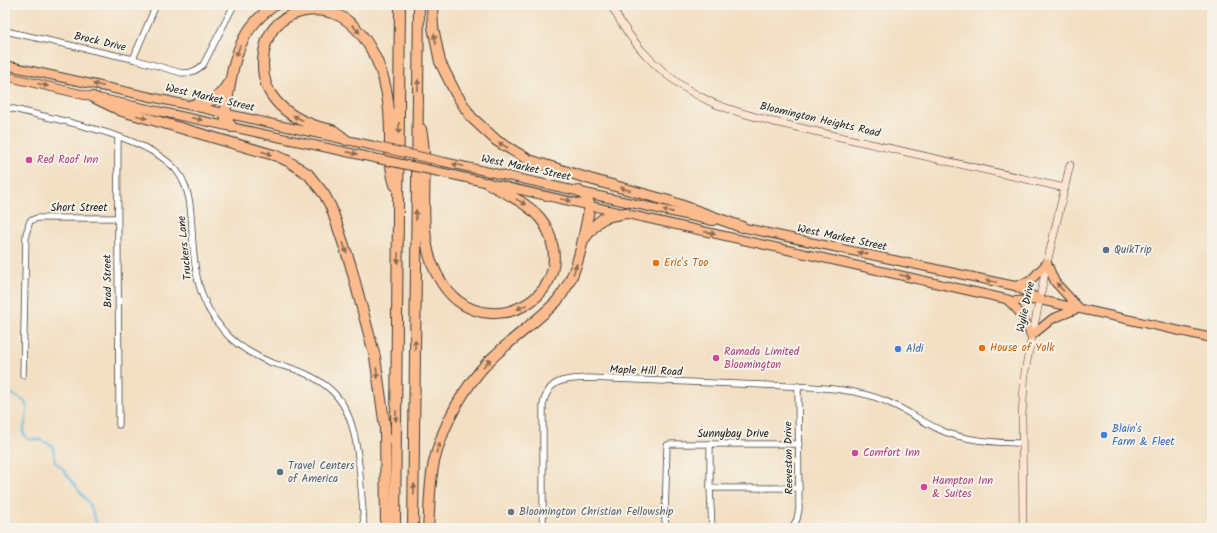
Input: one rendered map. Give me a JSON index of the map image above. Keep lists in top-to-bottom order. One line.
{"streets":{"main road":["West Market Street","Bloomington Heights Road","Wylie Drive"],"street":["Brock Drive","Short Street","Truckers Lane","Brad Street","Maple Hill Road","Sunnybay Drive","Reeveston Drive"]},"crossings":[["West Market Street","Wylie Drive"],["Bloomington Heights Road","Wylie Drive"],["Short Street","Brad Street"],["Truckers Lane","Brad Street"],["Wylie Drive","Maple Hill Road"],["Maple Hill Road","Reeveston Drive"],["Sunnybay Drive","Reeveston Drive"]],"places":["Red Roof Inn","QuikTrip","Eric's Too","House of Yolk","Aldi","Ramada Limited Bloomington","Blain's Farm & Fleet","Comfort Inn","Travel Centers of America","Hampton Inn & Suites","Bloomington Christian Fellowship"]}
